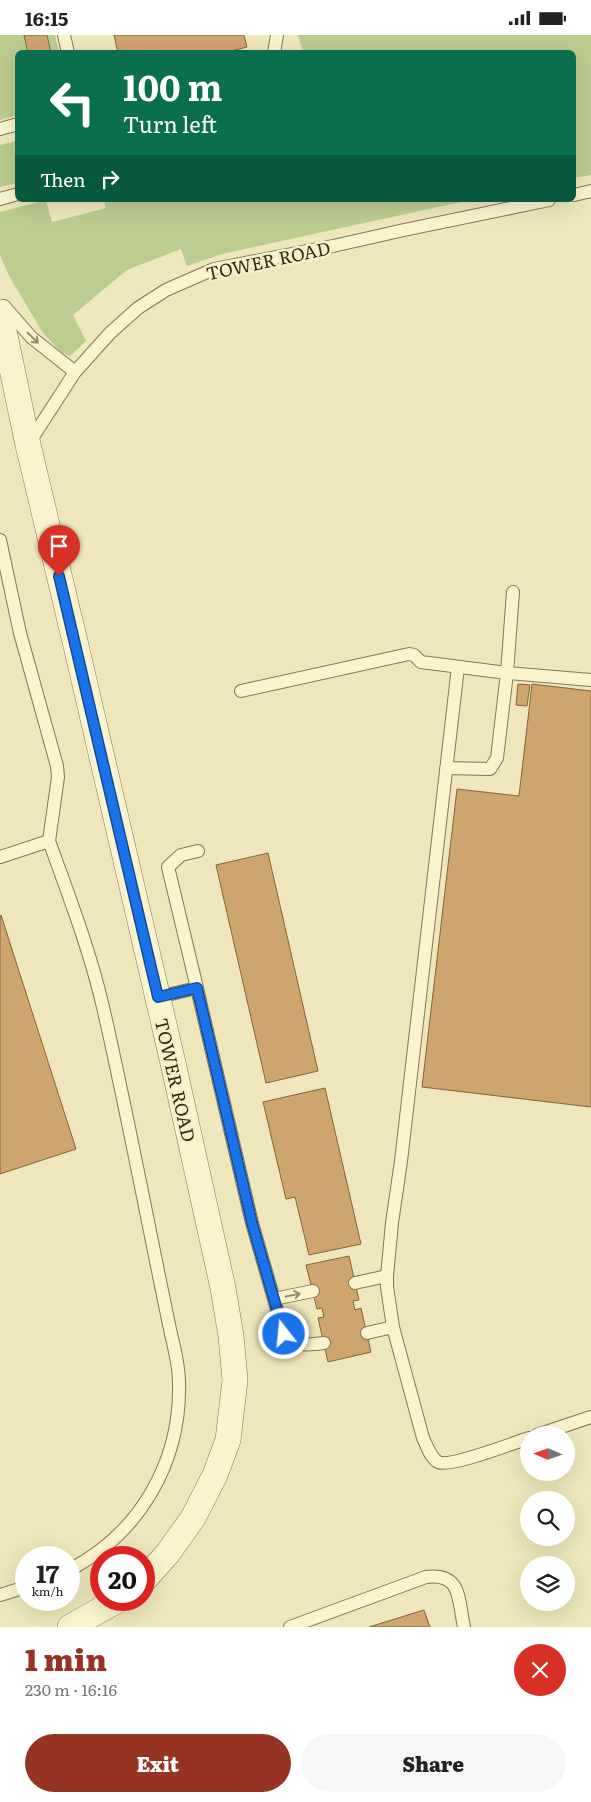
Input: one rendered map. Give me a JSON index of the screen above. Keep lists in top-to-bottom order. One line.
{"streets":{"street":["TOWER ROAD"]},"north":"left","page":{"status":"16:15","turn":["100 m","Turn left"],"then":"Then","speed":"17 km/h","limit":"20","heading":["1 min","230 m · 16:16"],"buttons":["Exit","Share"]}}
